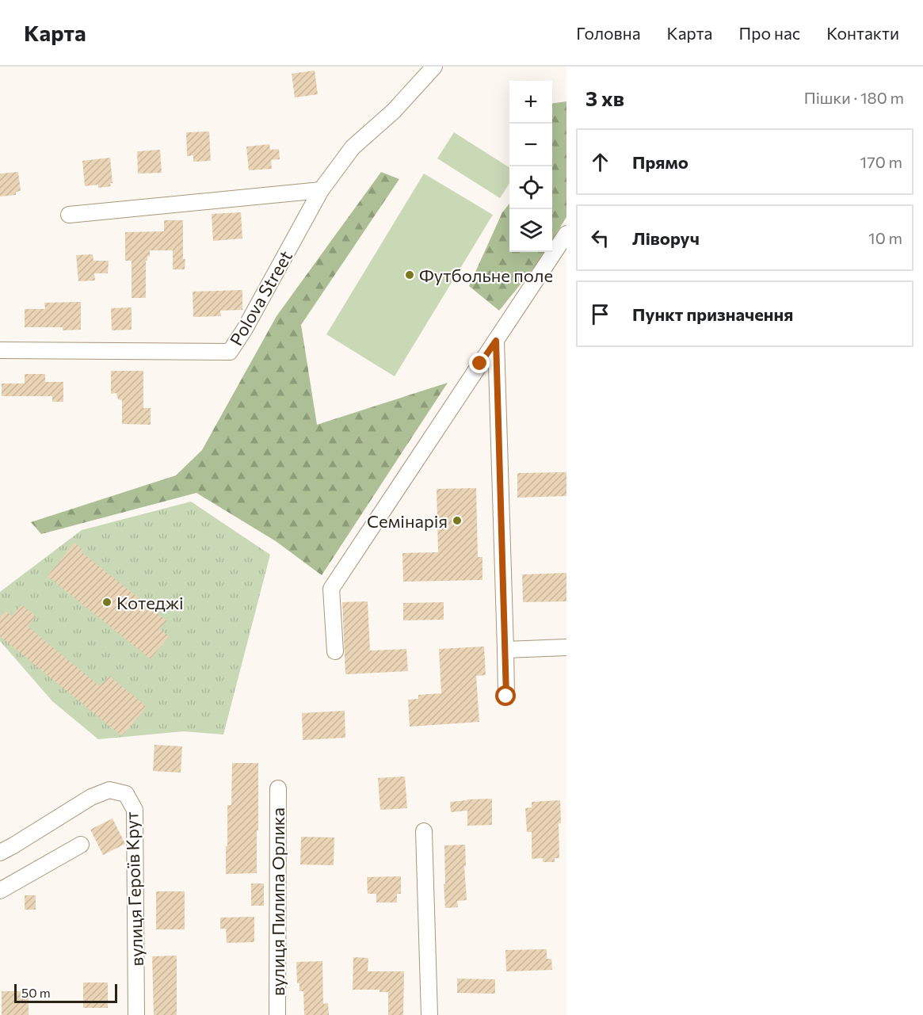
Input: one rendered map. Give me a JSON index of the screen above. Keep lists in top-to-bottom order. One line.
{"streets":{"street":["Polova Street","вулиця Героїв Крут","вулиця Пилипа Орлика"]},"places":["Футбольне поле","Семінарія","Котеджі"],"scale_bar":"50 m","page":{"header":"Карта","nav":["Головна","Карта","Про нас","Контакти"],"heading":["3 хв","Пішки · 180 m"],"map_buttons":["+","−"],"list":[["Прямо","170 m"],["Ліворуч","10 m"],"Пункт призначення"],"scale":"50 m"}}
